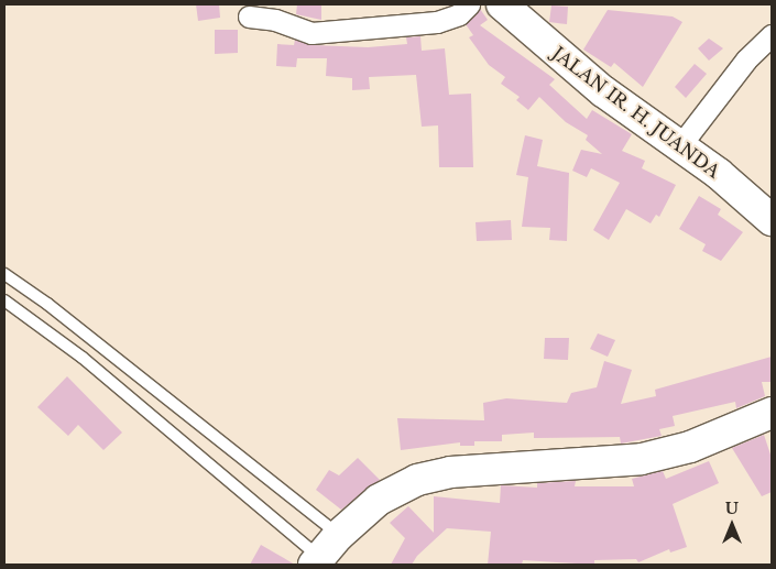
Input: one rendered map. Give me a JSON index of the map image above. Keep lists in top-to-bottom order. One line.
{"streets":{"street":["JALAN IR. H. JUANDA"]},"north":"top"}
